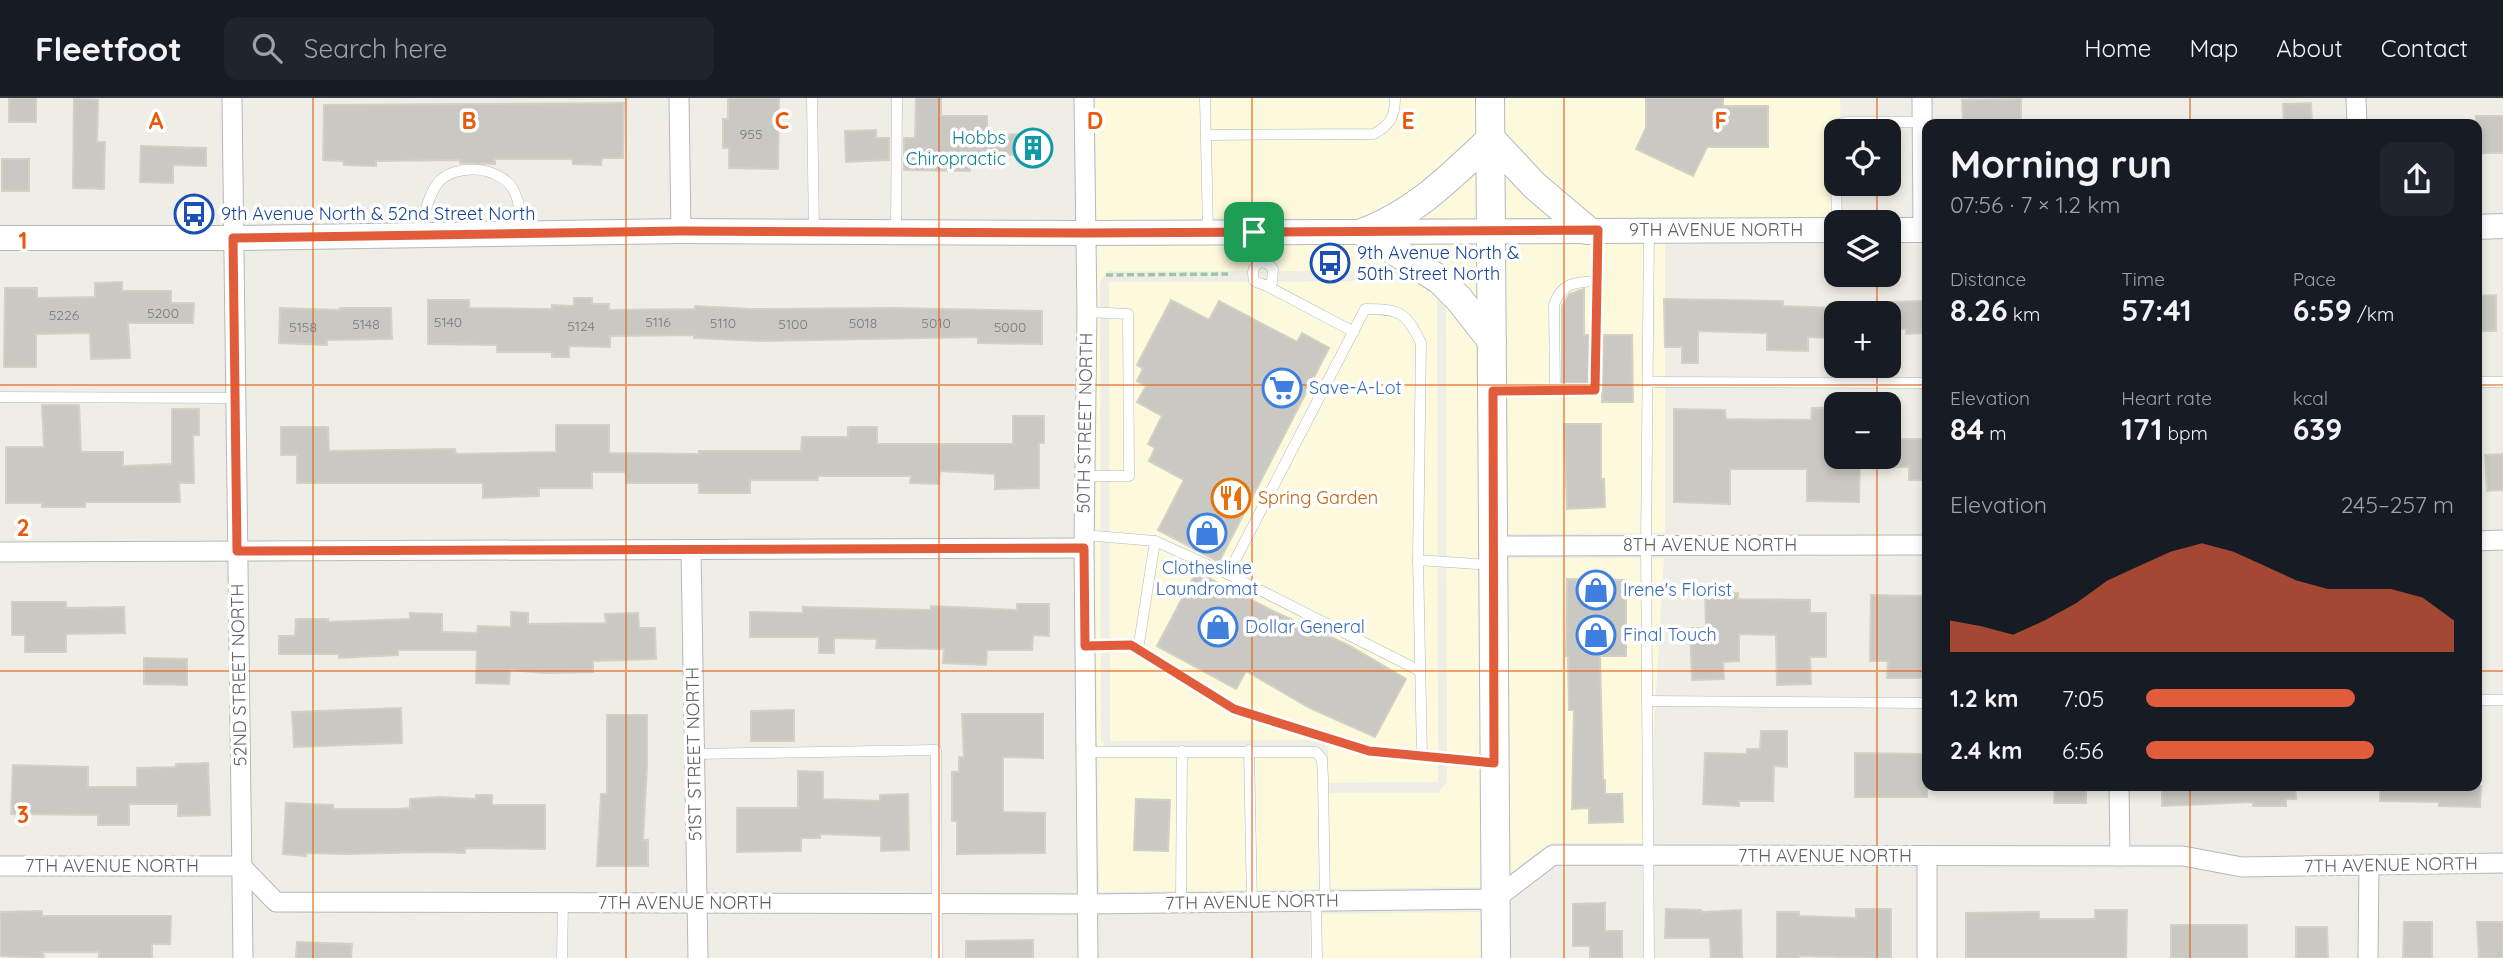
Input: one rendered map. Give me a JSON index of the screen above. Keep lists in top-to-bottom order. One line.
{"streets":{"street":["9TH AVENUE NORTH","50TH STREET NORTH","8TH AVENUE NORTH","52ND STREET NORTH","51ST STREET NORTH","7TH AVENUE NORTH"]},"crossings":[["9TH AVENUE NORTH","50TH STREET NORTH"],["9TH AVENUE NORTH","52ND STREET NORTH"],["50TH STREET NORTH","7TH AVENUE NORTH"],["52ND STREET NORTH","7TH AVENUE NORTH"],["51ST STREET NORTH","7TH AVENUE NORTH"]],"places":{"building":["Hobbs Chiropractic"],"bus stop":["9th Avenue North & 52nd Street North","9th Avenue North & 50th Street North"],"supermarket":["Save-A-Lot"],"restaurant":["Spring Garden"],"shop":["Clothesline Laundromat","Irene's Florist","Dollar General","Final Touch"]},"house_numbers":["955","5200","5226","5140","5116","5110","5018","5010","5148","5100","5124","5158","5000"],"page":{"header":"Fleetfoot","search":"Search here","nav":["Home","Map","About","Contact"],"map_buttons":["+","−"],"heading":["Morning run","07:56 · 7 × 1.2 km"],"stats":[["Distance","8.26 km"],["Time","57:41"],["Pace","6:59 /km"],["Elevation","84 m"],["Heart rate","171 bpm"],["kcal","639"]],"chart":["Elevation","245–257 m"],"list":[{"name":"1.2 km","note":"7:05"},{"name":"2.4 km","note":"6:56"}]},"grid":{"columns":["A","B","C","D","E","F"],"rows":["1","2","3"]}}
